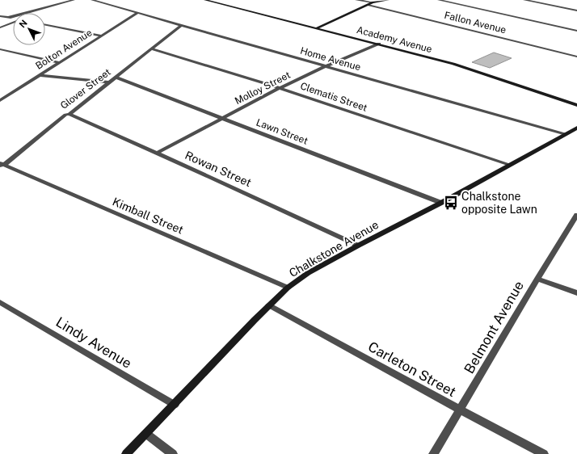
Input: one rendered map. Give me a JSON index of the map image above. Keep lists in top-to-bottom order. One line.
{"streets":{"street":["Fallon Avenue","Academy Avenue","Bolton Avenue","Home Avenue","Molloy Street","Glover Street","Clematis Street","Lawn Street","Rowan Street","Kimball Street","Chalkstone Avenue","Belmont Avenue","Lindy Avenue","Carleton Street"]},"crossings":[["Academy Avenue","Molloy Street"],["Bolton Avenue","Home Avenue"],["Home Avenue","Molloy Street"],["Home Avenue","Glover Street"],["Home Avenue","Chalkstone Avenue"],["Molloy Street","Clematis Street"],["Molloy Street","Lawn Street"],["Molloy Street","Rowan Street"],["Glover Street","Clematis Street"],["Glover Street","Lawn Street"],["Glover Street","Rowan Street"],["Glover Street","Kimball Street"],["Clematis Street","Chalkstone Avenue"],["Lawn Street","Chalkstone Avenue"],["Rowan Street","Chalkstone Avenue"],["Kimball Street","Chalkstone Avenue"],["Chalkstone Avenue","Lindy Avenue"],["Chalkstone Avenue","Carleton Street"],["Belmont Avenue","Carleton Street"]],"places":{"bus stop":["Chalkstone opposite Lawn"]},"north":"top left"}
